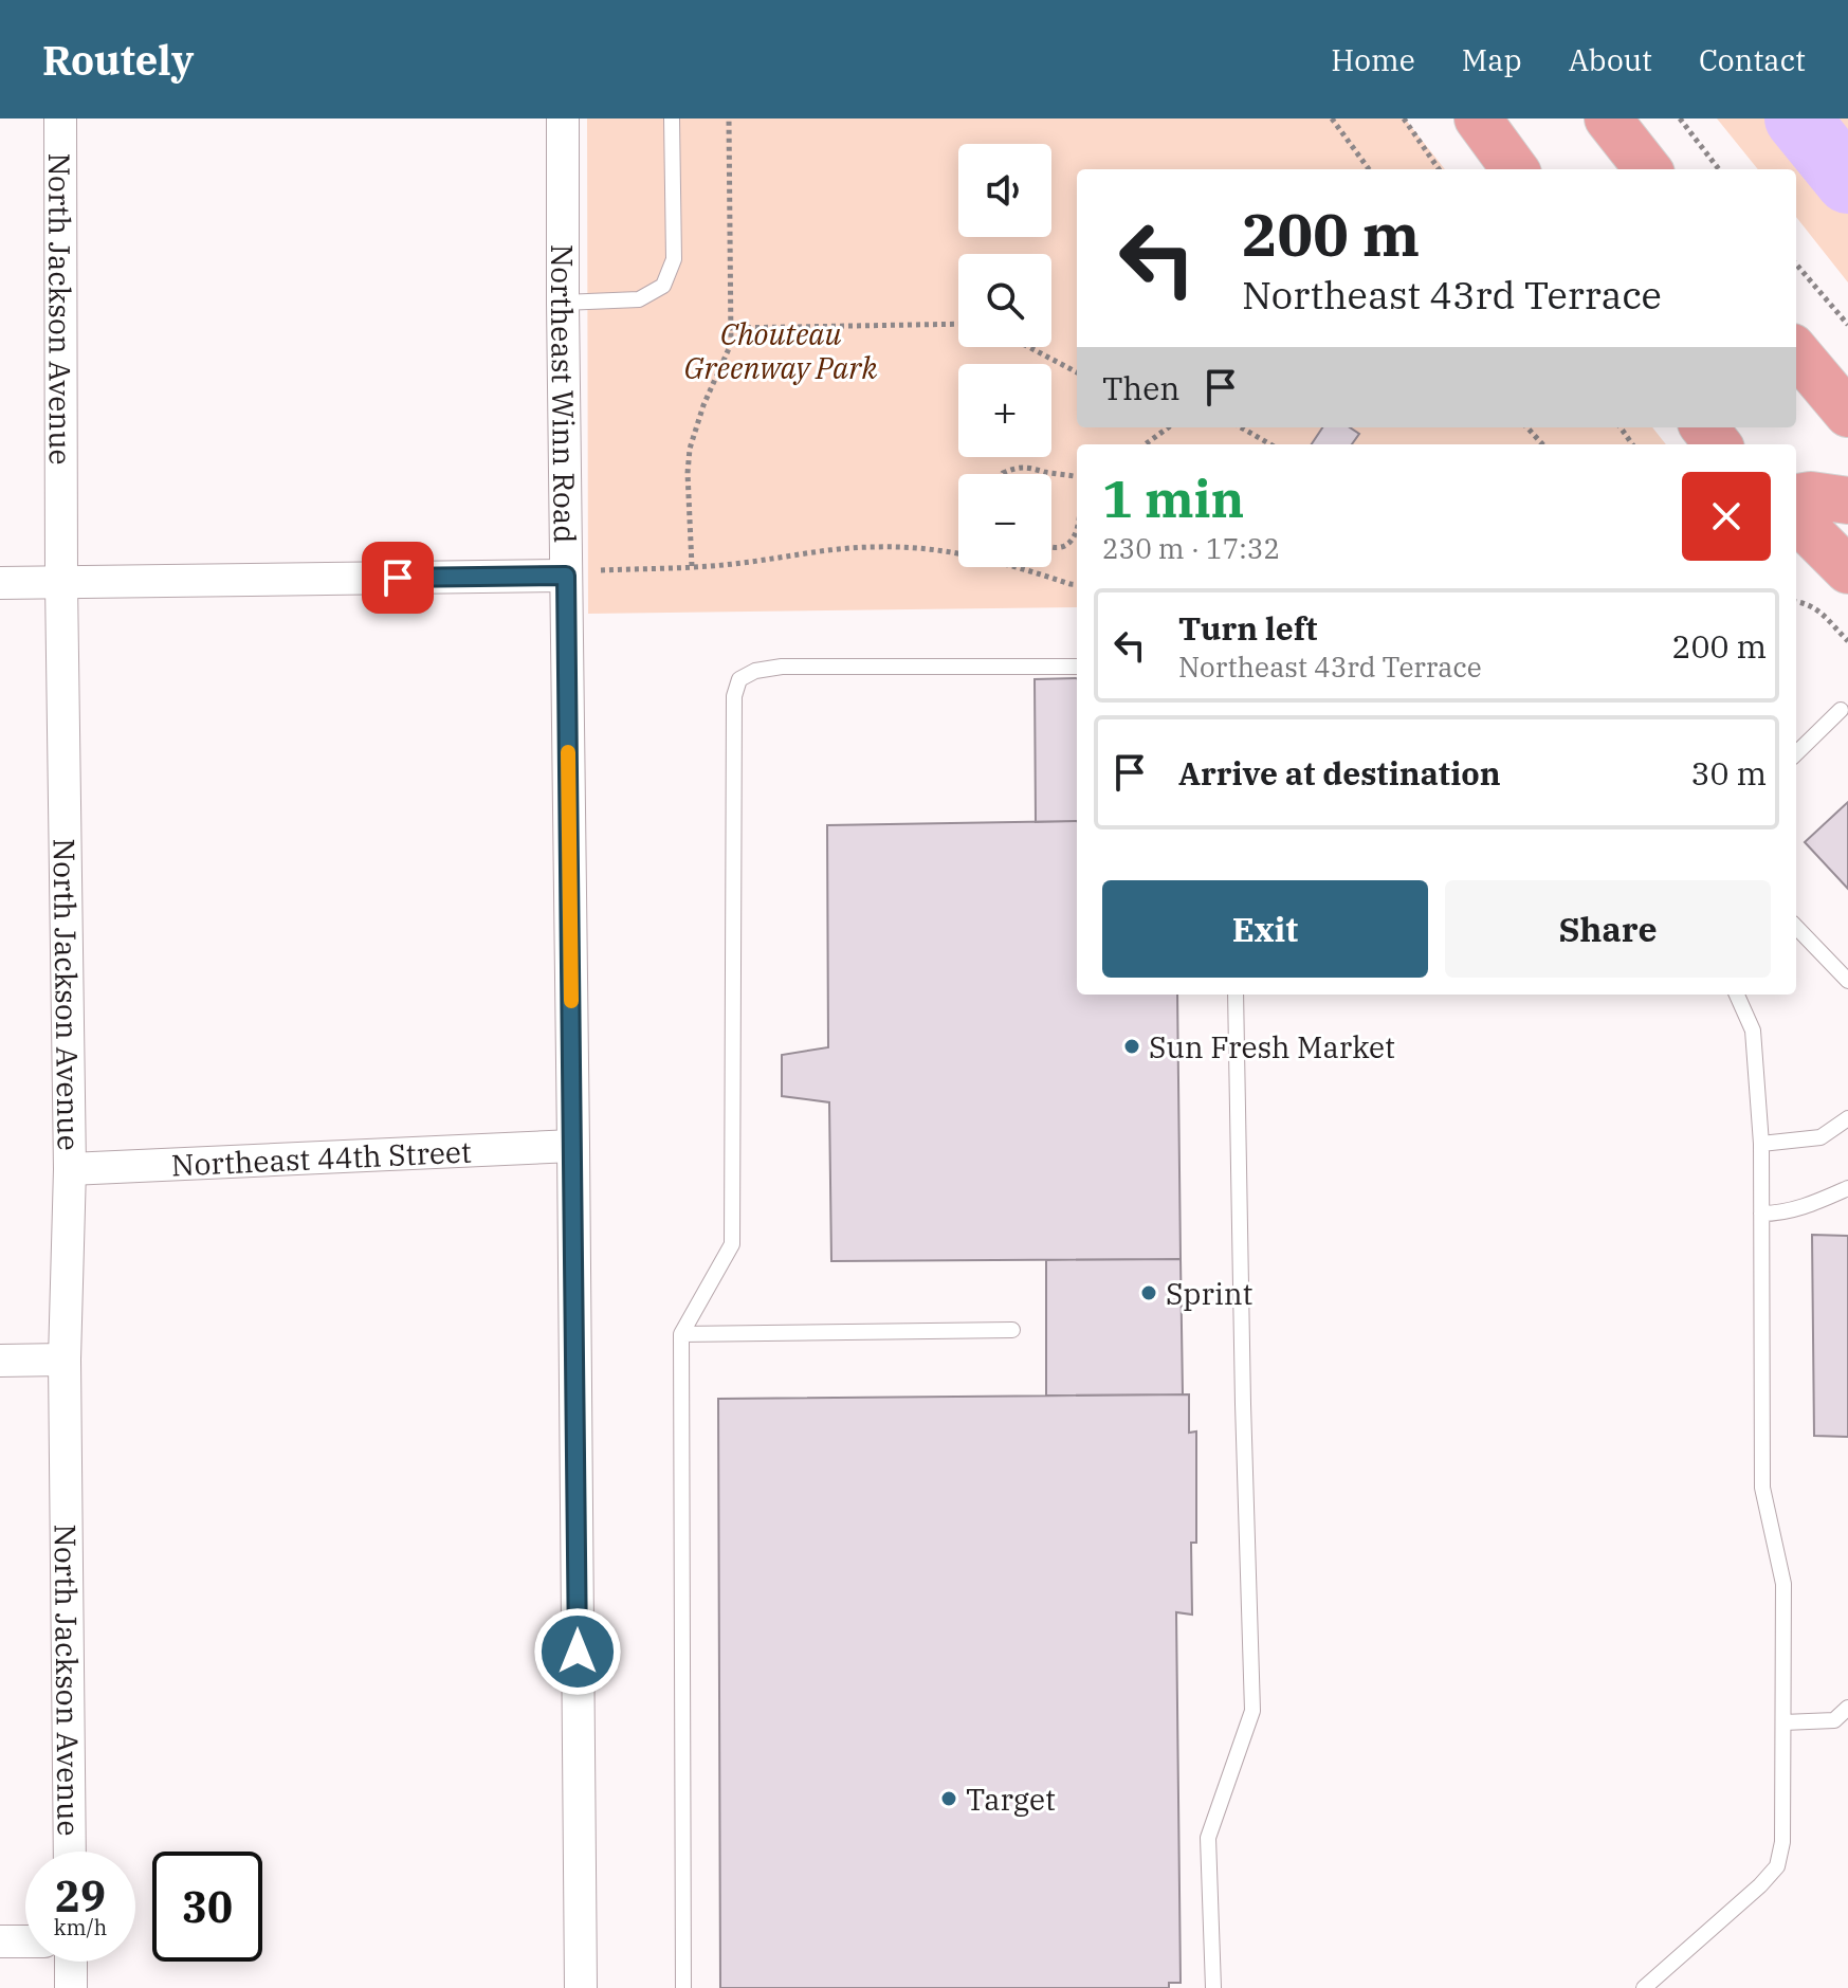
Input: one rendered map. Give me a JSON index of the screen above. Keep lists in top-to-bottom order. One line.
{"streets":{"street":["North Jackson Avenue","Northeast Winn Road","Northeast 44th Street"]},"crossings":[["North Jackson Avenue","Northeast 44th Street"],["Northeast Winn Road","Northeast 44th Street"]],"parks":["Chouteau Greenway Park"],"places":["Sun Fresh Market","Sprint","Target"],"page":{"header":"Routely","nav":["Home","Map","About","Contact"],"map_buttons":["+","−"],"turn":["200 m","Northeast 43rd Terrace"],"then":"Then","heading":["1 min","230 m · 17:32"],"list":[{"name":"Turn left","note":"Northeast 43rd Terrace","value":"200 m"},{"name":"Arrive at destination","value":"30 m"}],"buttons":["Exit","Share"],"speed":"29 km/h","limit":"30"}}
